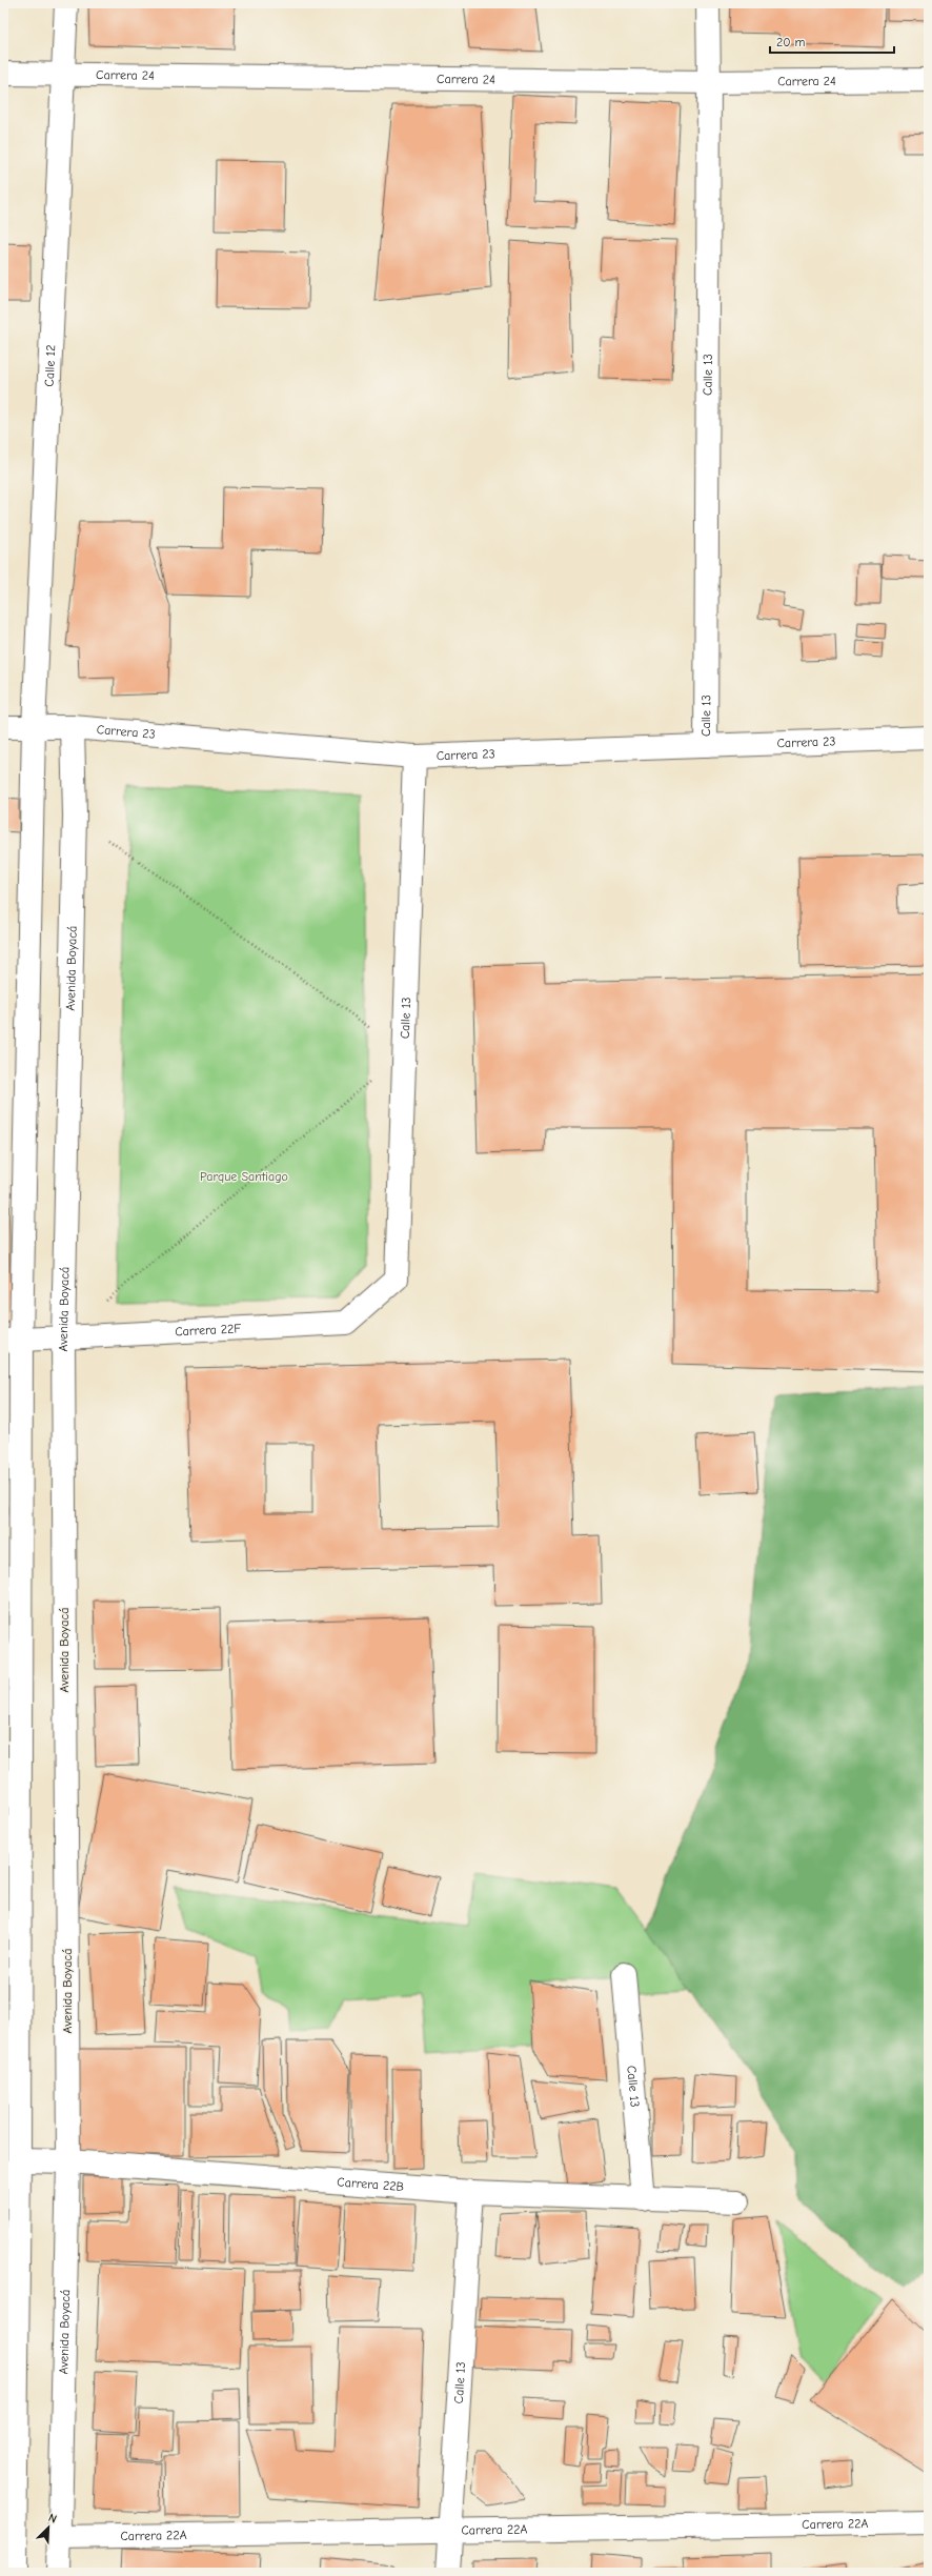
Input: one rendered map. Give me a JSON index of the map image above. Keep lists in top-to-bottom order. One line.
{"streets":{"street":["Carrera 24","Calle 12","Calle 13","Carrera 23","Avenida Boyacá","Carrera 22F","Carrera 22B","Carrera 22A"]},"crossings":[["Carrera 24","Calle 12"],["Carrera 24","Calle 13"],["Calle 12","Carrera 23"],["Calle 13","Carrera 23"],["Calle 13","Carrera 22F"],["Calle 13","Carrera 22B"],["Calle 13","Carrera 22A"],["Carrera 23","Avenida Boyacá"],["Avenida Boyacá","Carrera 22F"],["Avenida Boyacá","Carrera 22B"],["Avenida Boyacá","Carrera 22A"]],"parks":["Parque Santiago"],"scale_bar":"20 m","north":"top right"}
